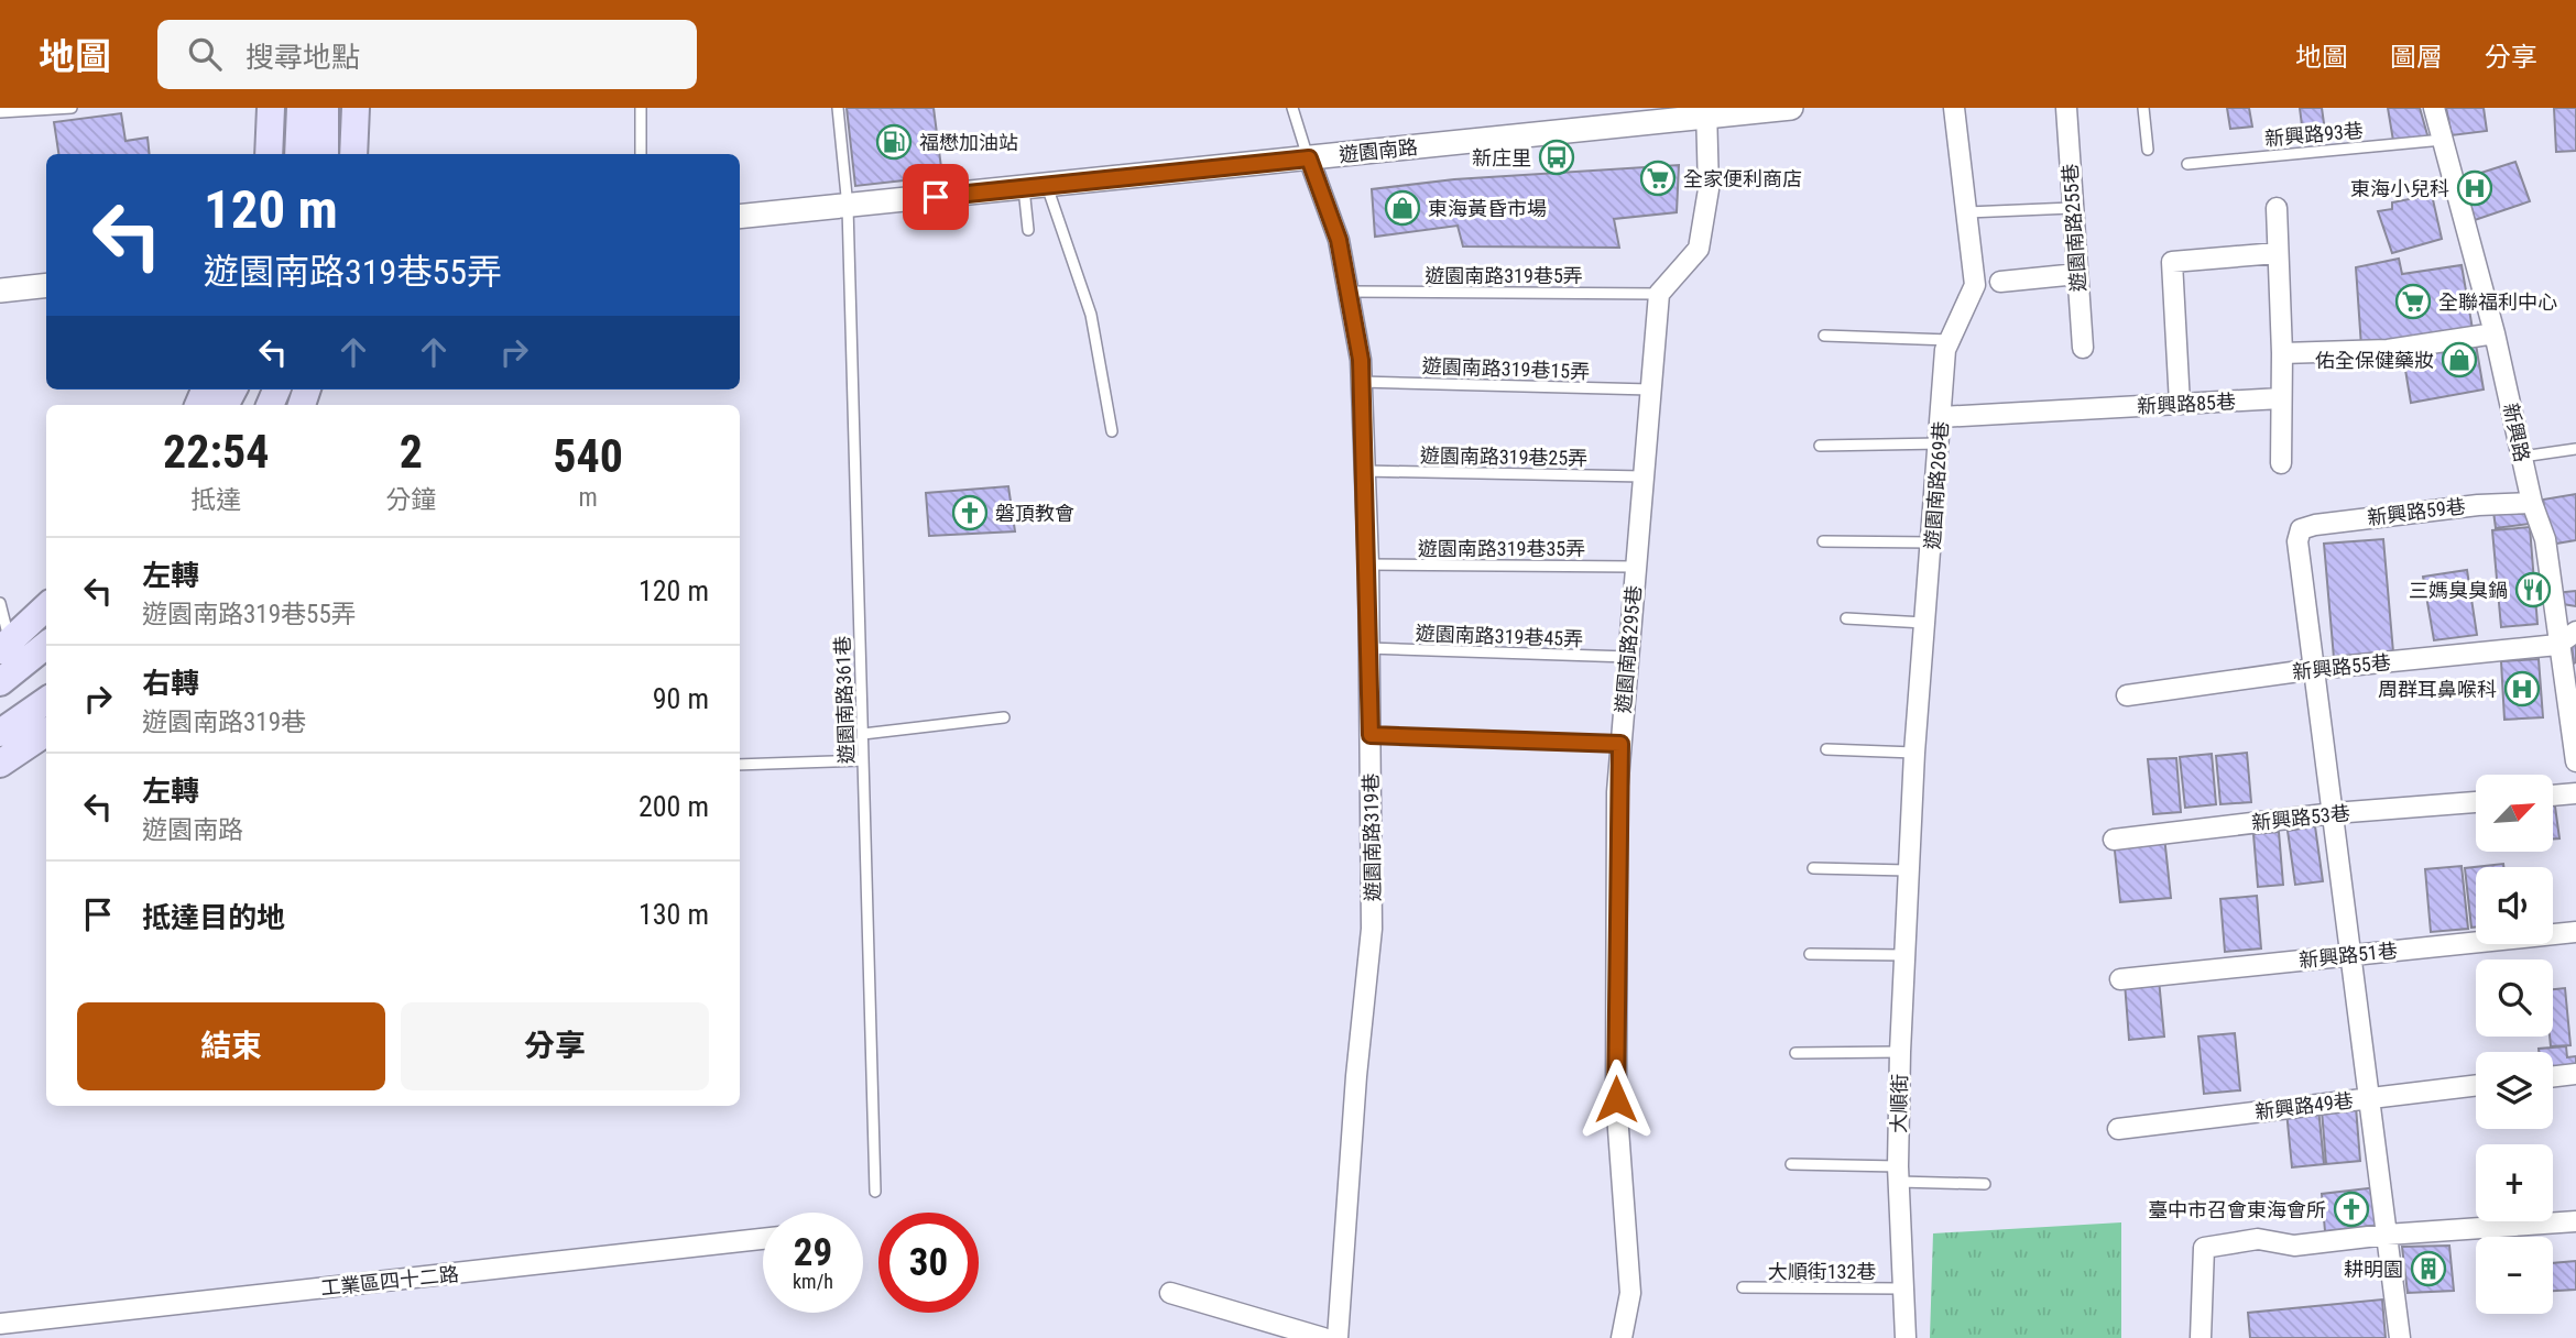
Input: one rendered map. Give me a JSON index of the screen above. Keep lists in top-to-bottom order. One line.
{"streets":{"street":["遊園南路","遊園南路255巷","新興路85巷","新興路","遊園南路269巷","新興路59巷","遊園南路295巷","新興路55巷","新興路53巷","遊園南路319巷","新興路51巷","大順街","新興路49巷","工業區四十二路"],"lane":["新興路93巷","遊園南路319巷5弄","遊園南路319巷15弄","遊園南路319巷25弄","遊園南路319巷35弄","遊園南路319巷45弄","遊園南路361巷","大順街132巷"]},"crossings":[["新興路93巷","新興路"],["遊園南路","遊園南路361巷"],["遊園南路","遊園南路319巷"],["遊園南路319巷5弄","遊園南路295巷"],["遊園南路319巷5弄","遊園南路319巷"],["遊園南路319巷15弄","遊園南路295巷"],["遊園南路319巷15弄","遊園南路319巷"],["新興路85巷","遊園南路269巷"],["新興路","新興路59巷"],["新興路","新興路55巷"],["遊園南路319巷25弄","遊園南路295巷"],["遊園南路319巷25弄","遊園南路319巷"],["遊園南路269巷","大順街"],["新興路59巷","新興路55巷"],["遊園南路319巷35弄","遊園南路295巷"],["遊園南路319巷35弄","遊園南路319巷"],["遊園南路319巷45弄","遊園南路295巷"],["遊園南路319巷45弄","遊園南路319巷"],["大順街","大順街132巷"]],"places":{"fuel station":["福懋加油站"],"bus stop":["新庄里"],"supermarket":["全家便利商店","全聯福利中心"],"hospital":["東海小兒科","周群耳鼻喉科"],"shop":["東海黃昏市場","佑全保健藥妝"],"church":["磐頂教會","臺中市召會東海會所"],"restaurant":["三媽臭臭鍋"],"building":["耕明園"]},"north":"top right","page":{"header":"地圖","search":"搜尋地點","nav":["地圖","圖層","分享"],"turn":["120 m","遊園南路319巷55弄"],"eta":["22:54","抵達","2","分鐘","540","m"],"list":[{"name":"左轉","note":"遊園南路319巷55弄","value":"120 m"},{"name":"右轉","note":"遊園南路319巷","value":"90 m"},{"name":"左轉","note":"遊園南路","value":"200 m"},{"name":"抵達目的地","value":"130 m"}],"map_buttons":["+","−"],"buttons":["結束","分享"],"speed":"29 km/h","limit":"30"}}
